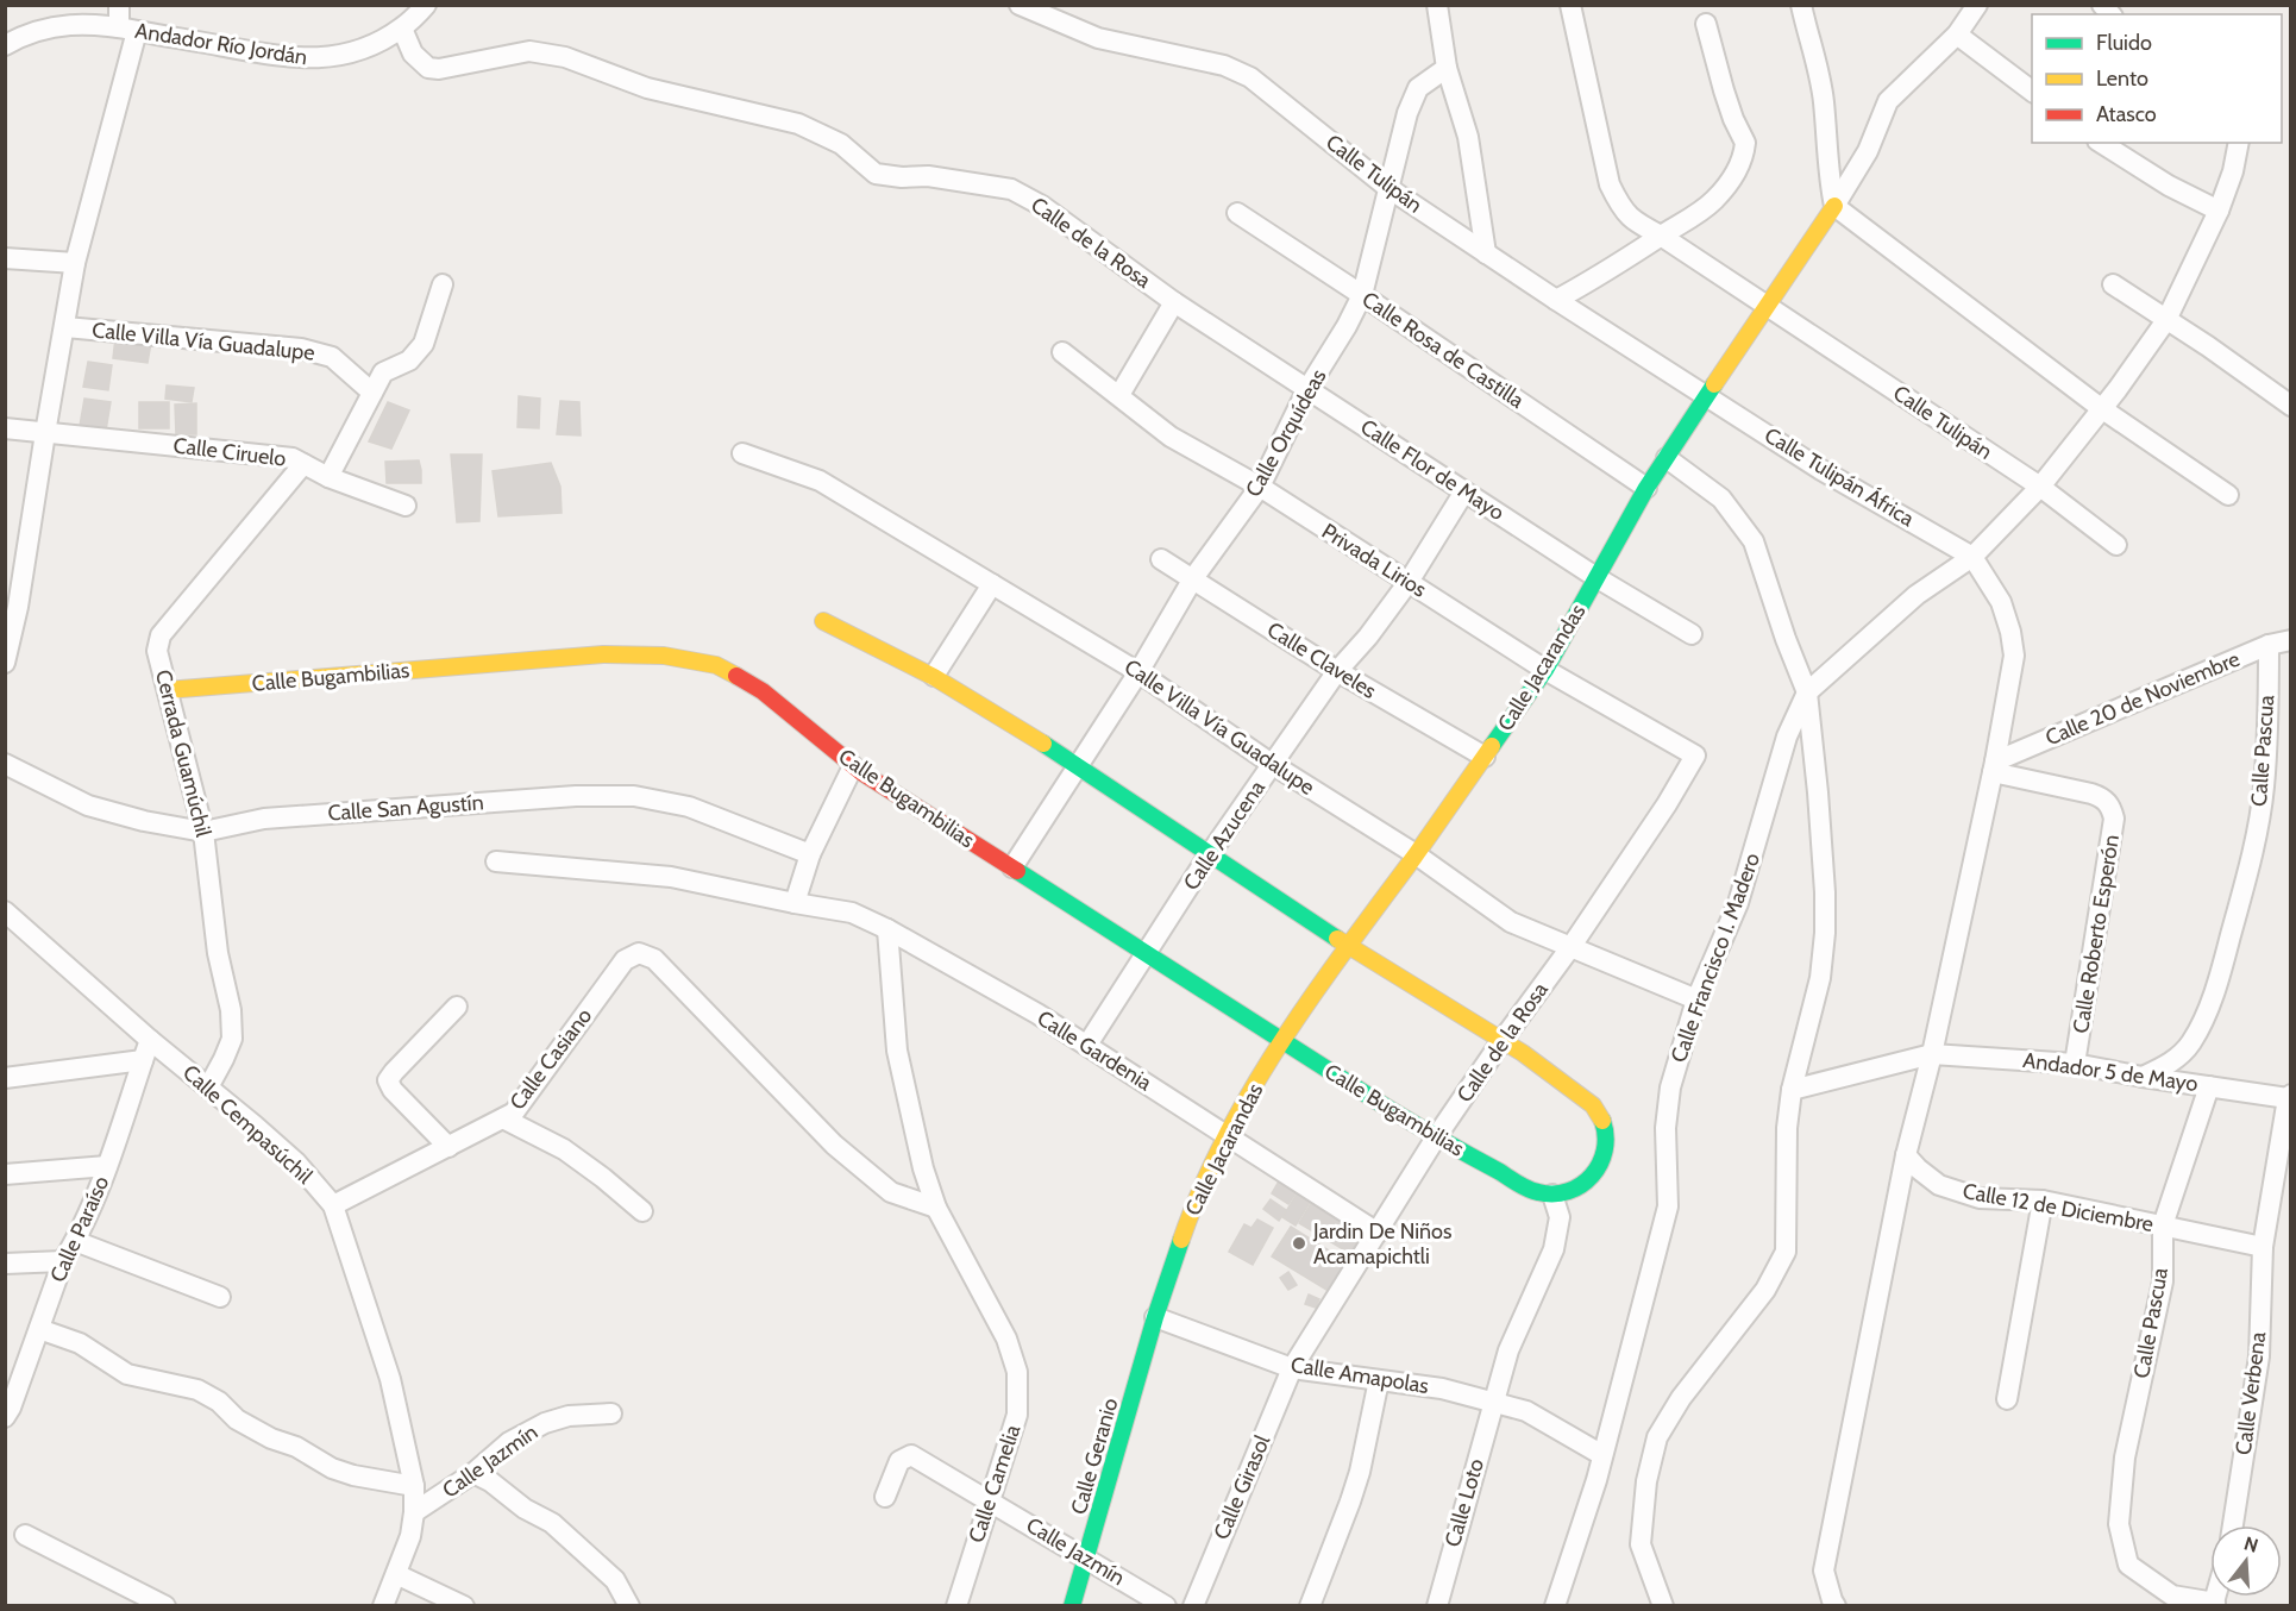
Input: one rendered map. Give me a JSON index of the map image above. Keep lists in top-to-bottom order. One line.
{"streets":{"street":["Andador Río Jordán","Calle Tulipán","Calle de la Rosa","Calle Villa Vía Guadalupe","Calle Rosa de Castilla","Calle Orquídeas","Calle Ciruelo","Calle Flor de Mayo","Calle Tulipán África","Privada Lirios","Calle Claveles","Calle Jacarandas","Calle Bugambilias","Calle 20 de Noviembre","Calle Pascua","Cerrada Guamúchil","Calle San Agustín","Calle Azucena","Calle Roberto Esperón","Calle Francisco I. Madero","Calle Gardenia","Calle Casiano","Andador 5 de Mayo","Calle Cempasúchil","Calle 12 de Diciembre","Calle Paraíso","Calle Amapolas","Calle Verbena","Calle Geranio","Calle Jazmín","Calle Camelia","Calle Girasol","Calle Loto"]},"crossings":[["Andador Río Jordán","Calle de la Rosa"],["Andador Río Jordán","Calle Villa Vía Guadalupe"],["Calle Tulipán","Calle Orquídeas"],["Calle Tulipán","Calle Tulipán África"],["Calle Tulipán","Calle Jacarandas"],["Calle Tulipán","Calle Francisco I. Madero"],["Calle de la Rosa","Calle Villa Vía Guadalupe"],["Calle de la Rosa","Calle Flor de Mayo"],["Calle de la Rosa","Privada Lirios"],["Calle de la Rosa","Calle Bugambilias"],["Calle de la Rosa","Calle Gardenia"],["Calle de la Rosa","Calle Amapolas"],["Calle de la Rosa","Calle Girasol"],["Calle Villa Vía Guadalupe","Calle Orquídeas"],["Calle Villa Vía Guadalupe","Calle Ciruelo"],["Calle Villa Vía Guadalupe","Calle Jacarandas"],["Calle Villa Vía Guadalupe","Calle Azucena"],["Calle Villa Vía Guadalupe","Calle Francisco I. Madero"],["Calle Rosa de Castilla","Calle Orquídeas"],["Calle Rosa de Castilla","Calle Jacarandas"],["Calle Orquídeas","Calle Flor de Mayo"],["Calle Orquídeas","Privada Lirios"],["Calle Orquídeas","Calle Claveles"],["Calle Orquídeas","Calle Bugambilias"],["Calle Ciruelo","Cerrada Guamúchil"],["Calle Flor de Mayo","Calle Jacarandas"],["Calle Flor de Mayo","Calle Azucena"],["Calle Tulipán África","Calle Jacarandas"],["Calle Tulipán África","Calle Francisco I. Madero"],["Privada Lirios","Calle Jacarandas"],["Privada Lirios","Calle Azucena"],["Calle Claveles","Calle Jacarandas"],["Calle Claveles","Calle Azucena"],["Calle Jacarandas","Calle Bugambilias"],["Calle Jacarandas","Calle Gardenia"],["Calle Jacarandas","Calle Amapolas"],["Calle Jacarandas","Calle Geranio"],["Calle Bugambilias","Cerrada Guamúchil"],["Calle Bugambilias","Calle Azucena"],["Calle 20 de Noviembre","Calle Pascua"],["Calle 20 de Noviembre","Calle Roberto Esperón"],["Calle Pascua","Andador 5 de Mayo"],["Calle Pascua","Calle 12 de Diciembre"],["Cerrada Guamúchil","Calle San Agustín"],["Cerrada Guamúchil","Calle Cempasúchil"],["Calle Azucena","Calle Gardenia"],["Calle Roberto Esperón","Andador 5 de Mayo"],["Calle Francisco I. Madero","Calle Amapolas"],["Calle Gardenia","Calle Camelia"],["Calle Casiano","Calle Cempasúchil"],["Calle Casiano","Calle Camelia"],["Calle Cempasúchil","Calle Paraíso"],["Calle Cempasúchil","Calle Jazmín"],["Calle 12 de Diciembre","Calle Verbena"],["Calle Amapolas","Calle Geranio"],["Calle Amapolas","Calle Girasol"],["Calle Amapolas","Calle Loto"],["Calle Geranio","Calle Jazmín"],["Calle Jazmín","Calle Camelia"]],"places":["Jardin De Niños Acamapichtli"],"legend":["Fluido","Lento","Atasco"],"north":"top"}
